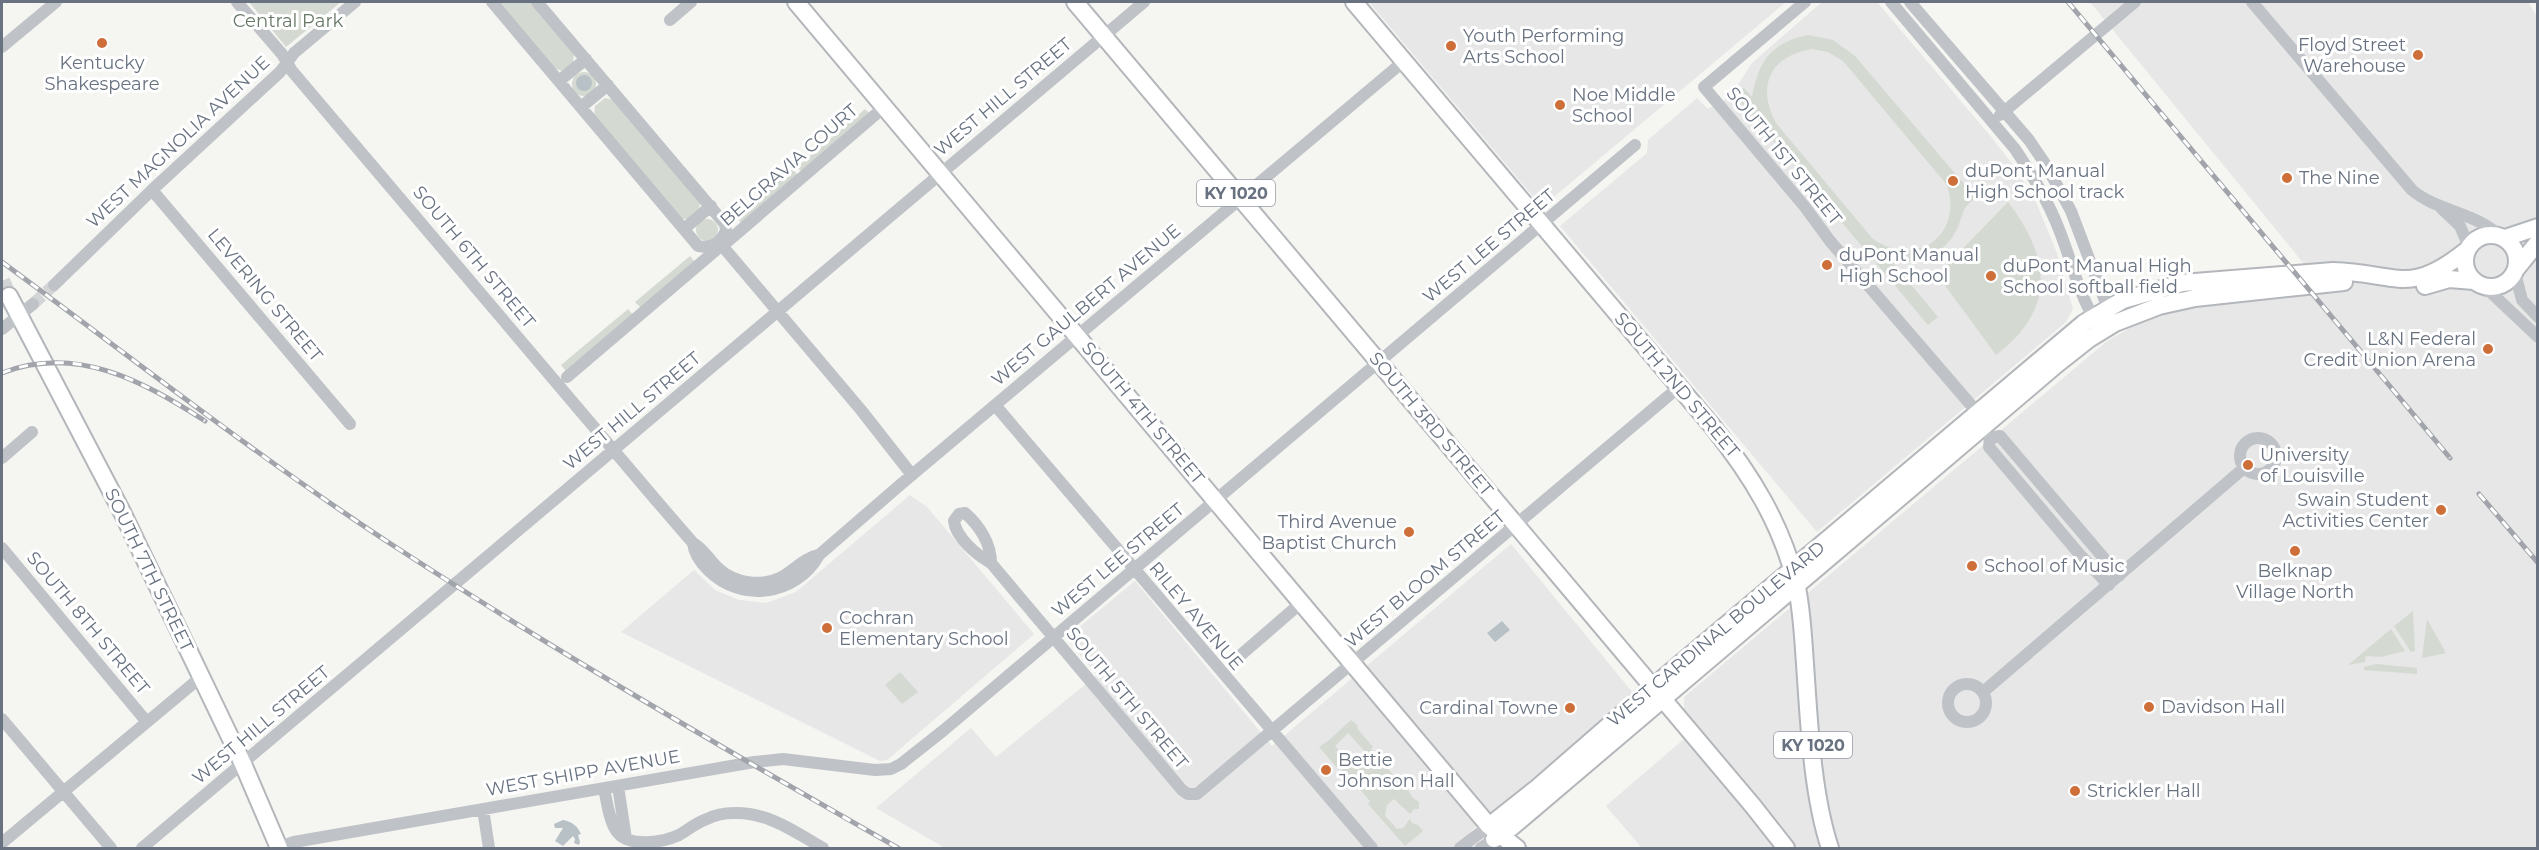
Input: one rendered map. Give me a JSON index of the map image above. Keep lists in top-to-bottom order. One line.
{"streets":{"main road":["KY 1020","SOUTH 2ND STREET","SOUTH 4TH STREET","SOUTH 3RD STREET","SOUTH 7TH STREET","WEST CARDINAL BOULEVARD"],"street":["WEST HILL STREET","WEST MAGNOLIA AVENUE","SOUTH 1ST STREET","BELGRAVIA COURT","WEST LEE STREET","SOUTH 6TH STREET","LEVERING STREET","WEST GAULBERT AVENUE","WEST BLOOM STREET","RILEY AVENUE","SOUTH 8TH STREET","SOUTH 5TH STREET","WEST SHIPP AVENUE"]},"crossings":[["WEST HILL STREET","SOUTH 6TH STREET"],["WEST HILL STREET","SOUTH 4TH STREET"],["WEST HILL STREET","SOUTH 3RD STREET"],["WEST HILL STREET","SOUTH 7TH STREET"],["WEST MAGNOLIA AVENUE","SOUTH 6TH STREET"],["WEST MAGNOLIA AVENUE","LEVERING STREET"],["SOUTH 1ST STREET","WEST CARDINAL BOULEVARD"],["WEST LEE STREET","SOUTH 2ND STREET"],["WEST LEE STREET","SOUTH 4TH STREET"],["WEST LEE STREET","SOUTH 3RD STREET"],["WEST LEE STREET","RILEY AVENUE"],["WEST LEE STREET","SOUTH 5TH STREET"],["WEST LEE STREET","WEST SHIPP AVENUE"],["SOUTH 6TH STREET","WEST GAULBERT AVENUE"],["WEST GAULBERT AVENUE","SOUTH 2ND STREET"],["WEST GAULBERT AVENUE","SOUTH 4TH STREET"],["WEST GAULBERT AVENUE","SOUTH 3RD STREET"],["WEST GAULBERT AVENUE","RILEY AVENUE"],["SOUTH 2ND STREET","WEST BLOOM STREET"],["SOUTH 2ND STREET","WEST CARDINAL BOULEVARD"],["SOUTH 4TH STREET","WEST BLOOM STREET"],["SOUTH 4TH STREET","WEST CARDINAL BOULEVARD"],["SOUTH 3RD STREET","WEST BLOOM STREET"],["SOUTH 3RD STREET","WEST CARDINAL BOULEVARD"],["SOUTH 7TH STREET","WEST SHIPP AVENUE"],["WEST BLOOM STREET","RILEY AVENUE"],["WEST BLOOM STREET","SOUTH 5TH STREET"]],"parks":["Central Park"],"places":["Kentucky Shakespeare","Youth Performing Arts School","Floyd Street Warehouse","Noe Middle School","The Nine","duPont Manual High School track","duPont Manual High School","duPont Manual High School softball field","L&N Federal Credit Union Arena","University of Louisville","Swain Student Activities Center","Third Avenue Baptist Church","Belknap Village North","School of Music","Cochran Elementary School","Davidson Hall","Cardinal Towne","Bettie Johnson Hall","Strickler Hall"]}
